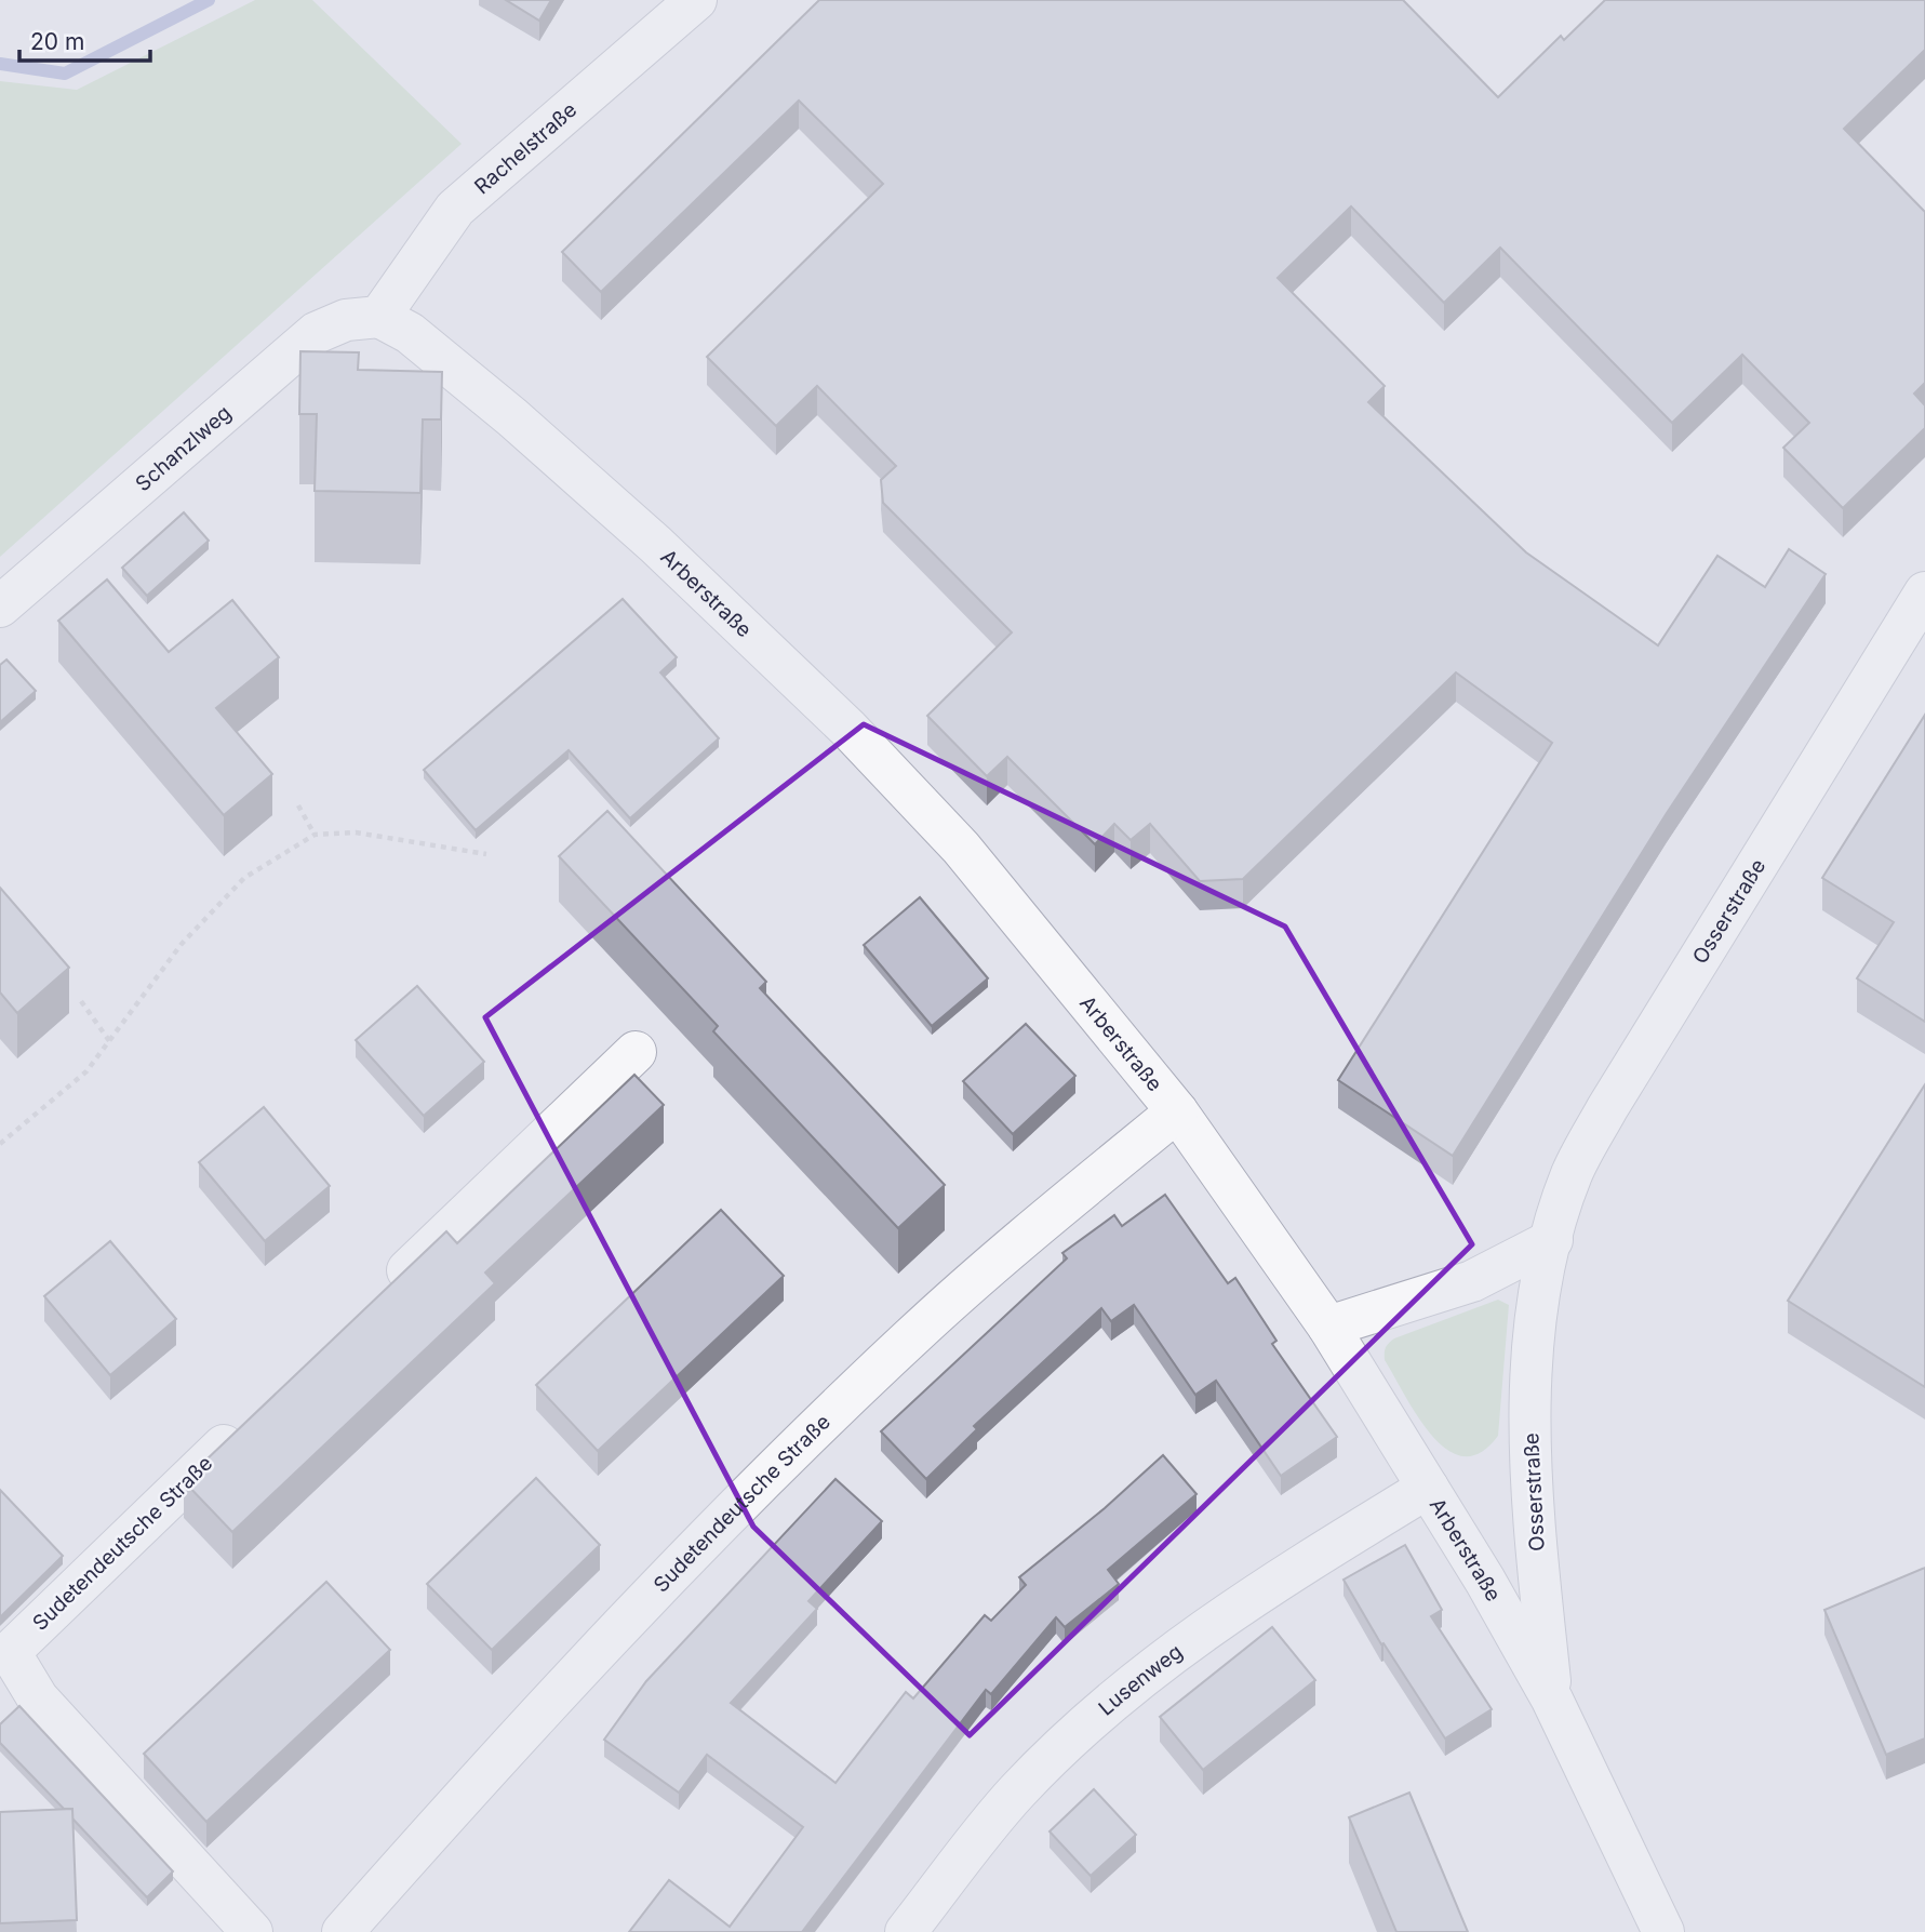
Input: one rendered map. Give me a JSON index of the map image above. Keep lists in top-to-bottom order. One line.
{"streets":{"street":["Rachelstraße","Schanzlweg","Arberstraße","Osserstraße","Sudetendeutsche Straße","Lusenweg"]},"crossings":[["Rachelstraße","Schanzlweg"],["Rachelstraße","Arberstraße"],["Schanzlweg","Arberstraße"],["Arberstraße","Osserstraße"],["Arberstraße","Sudetendeutsche Straße"],["Arberstraße","Lusenweg"]],"scale_bar":"20 m"}
